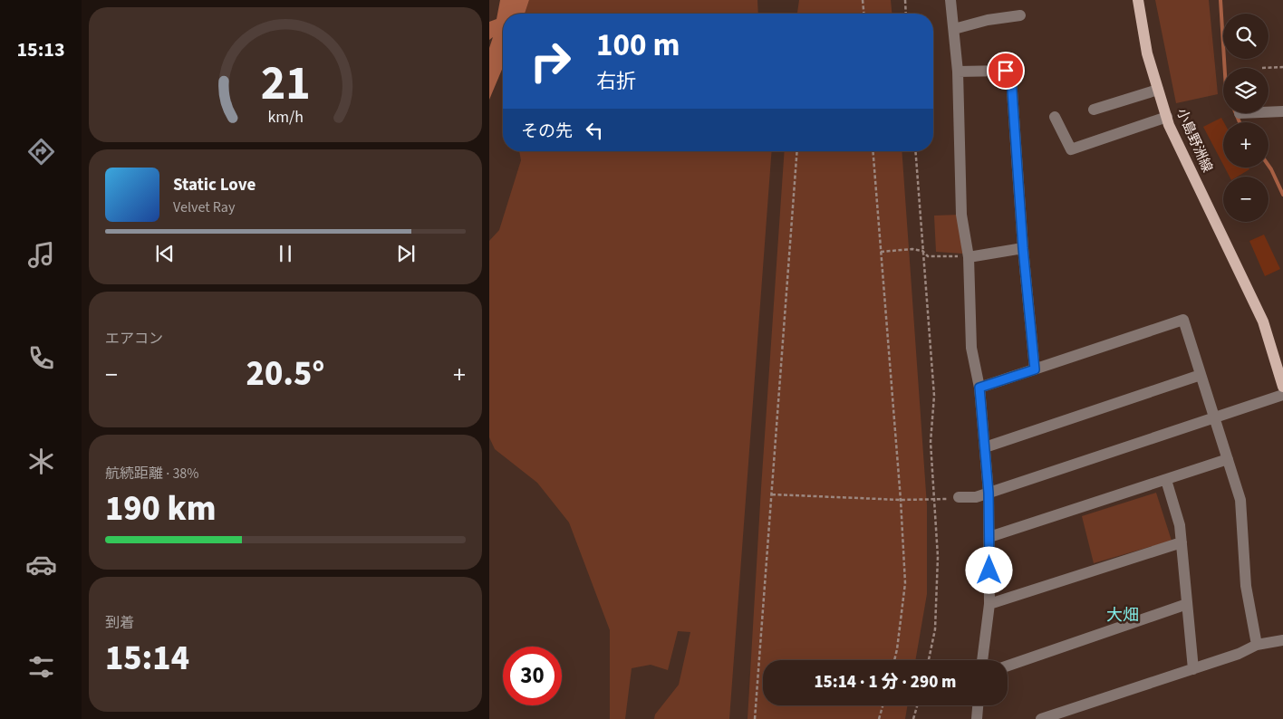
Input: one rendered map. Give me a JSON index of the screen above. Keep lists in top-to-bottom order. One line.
{"streets":{"main road":["小島野洲線"]},"districts":["大畑"],"page":{"tabs":"15:13","map_buttons":["+","−"],"turn":["100 m","右折"],"then":"その先","song":["Static Love","Velvet Ray"],"tile":["エアコン",["航続距離 · 38%","190 km"],["到着","15:14"]],"heat":["−","20.5°","+"],"limit":"30","trip":"15:14 · 1 分 · 290 m","gauge":["21","km/h"]}}
